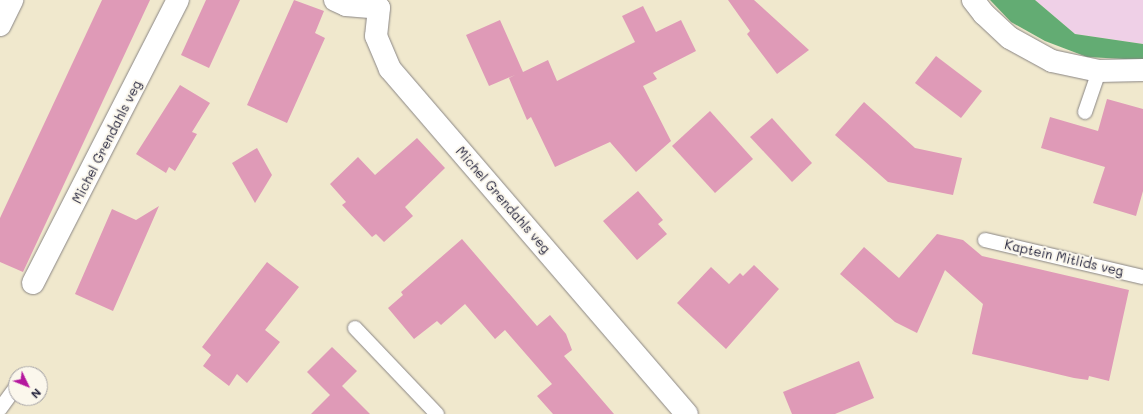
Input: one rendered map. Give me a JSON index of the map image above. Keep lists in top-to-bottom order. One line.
{"streets":{"street":["Michel Grendahls veg"],"lane":["Kaptein Mitlids veg"]},"north":"bottom right"}
